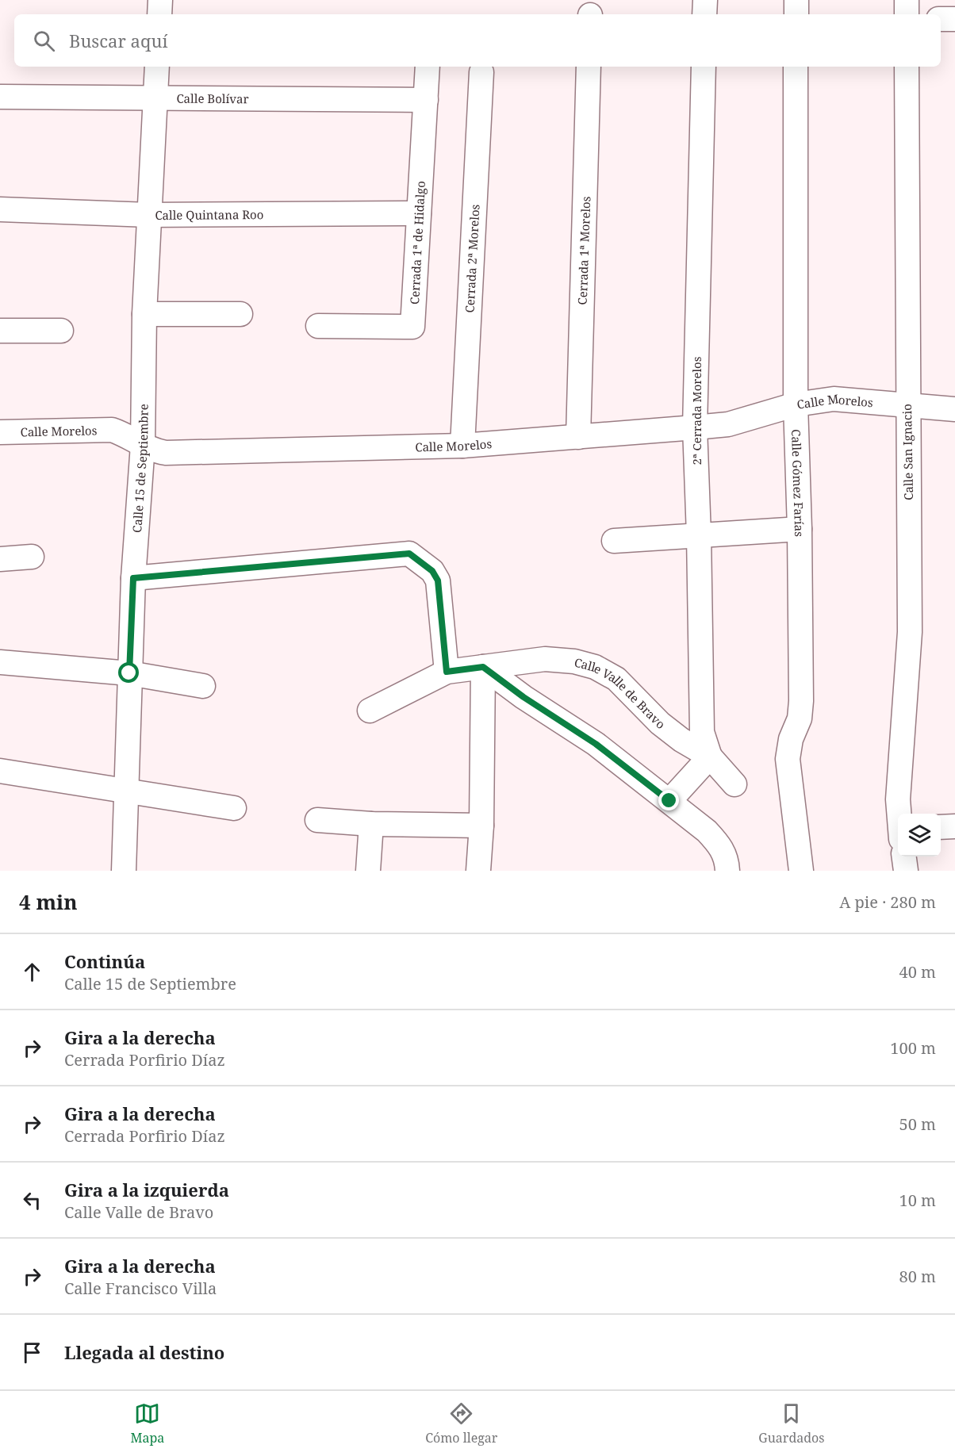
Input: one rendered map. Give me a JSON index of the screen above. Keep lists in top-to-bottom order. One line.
{"streets":{"street":["Calle Bolívar","Calle Quintana Roo","Cerrada 1ª de Hidalgo","Cerrada 1ª Morelos","Cerrada 2ª Morelos","Calle Morelos","2ª Cerrada Morelos","Calle San Ignacio","Calle 15 de Septiembre","Calle Gómez Farías","Calle Valle de Bravo"]},"crossings":[["Calle Bolívar","Cerrada 1ª de Hidalgo"],["Calle Bolívar","Calle 15 de Septiembre"],["Calle Quintana Roo","Cerrada 1ª de Hidalgo"],["Calle Quintana Roo","Calle 15 de Septiembre"],["Cerrada 1ª Morelos","Calle Morelos"],["Cerrada 2ª Morelos","Calle Morelos"],["Calle Morelos","2ª Cerrada Morelos"],["Calle Morelos","Calle San Ignacio"],["Calle Morelos","Calle 15 de Septiembre"],["Calle Morelos","Calle Gómez Farías"],["2ª Cerrada Morelos","Calle Valle de Bravo"]],"page":{"search":"Buscar aquí","heading":["4 min","A pie · 280 m"],"list":[["Continúa","Calle 15 de Septiembre","40 m"],["Gira a la derecha","Cerrada Porfirio Díaz","100 m"],["Gira a la derecha","Cerrada Porfirio Díaz","50 m"],["Gira a la izquierda","Calle Valle de Bravo","10 m"],["Gira a la derecha","Calle Francisco Villa","80 m"],"Llegada al destino"],"nav":["Mapa","Cómo llegar","Guardados"]}}
